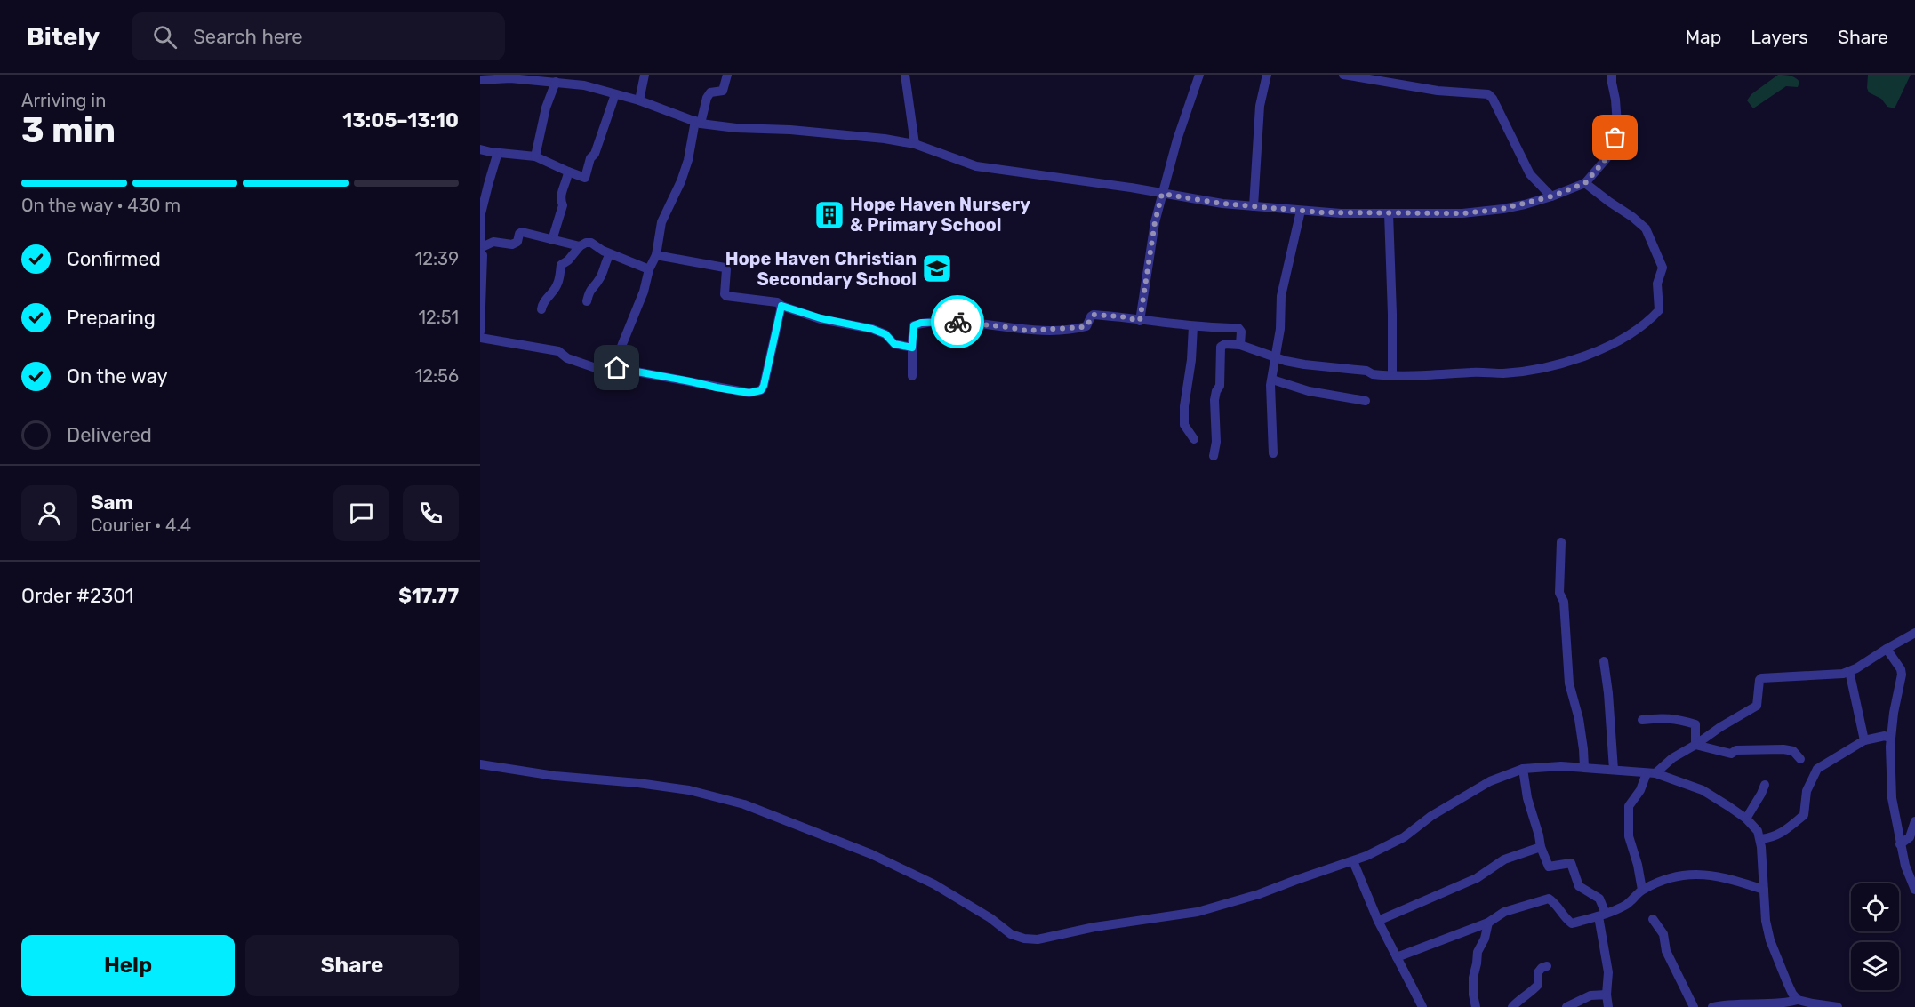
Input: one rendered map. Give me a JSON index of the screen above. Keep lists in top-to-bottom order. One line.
{"places":{"building":["Hope Haven Nursery & Primary School"],"school or university":["Hope Haven Christian Secondary School"]},"page":{"header":"Bitely","search":"Search here","nav":["Map","Layers","Share"],"heading":["3 min","Arriving in","13:05–13:10"],"panel":["Sam","Courier · 4.4","Order #2301","$17.77"],"bar":"On the way · 430 m","list":[["Confirmed","12:39"],["Preparing","12:51"],["On the way","12:56"],"Delivered"],"buttons":["Help","Share"]}}
